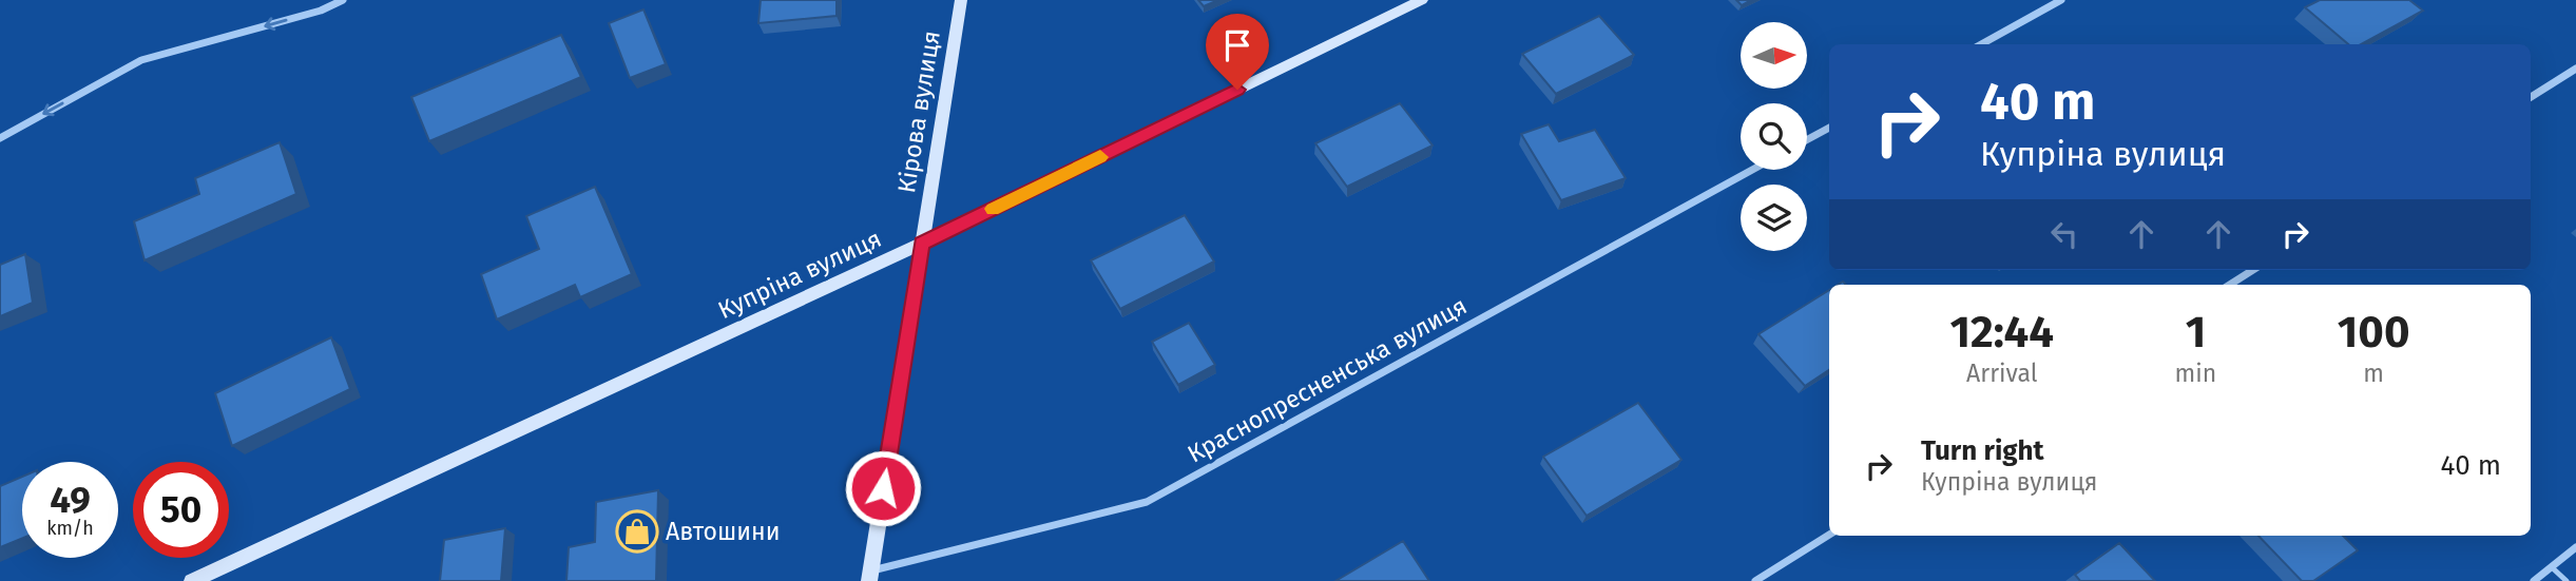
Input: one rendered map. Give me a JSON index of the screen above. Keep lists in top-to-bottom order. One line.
{"streets":{"main road":["Кірова вулиця","Купріна вулиця"],"street":["Краснопресненська вулиця"]},"crossings":[["Кірова вулиця","Купріна вулиця"],["Кірова вулиця","Краснопресненська вулиця"]],"places":{"shop":["Автошини"]},"north":"right","page":{"turn":["40 m","Купріна вулиця"],"eta":["12:44","Arrival","1","min","100","m"],"list":[{"name":"Turn right","note":"Купріна вулиця","value":"40 m"}],"speed":"49 km/h","limit":"50"}}
